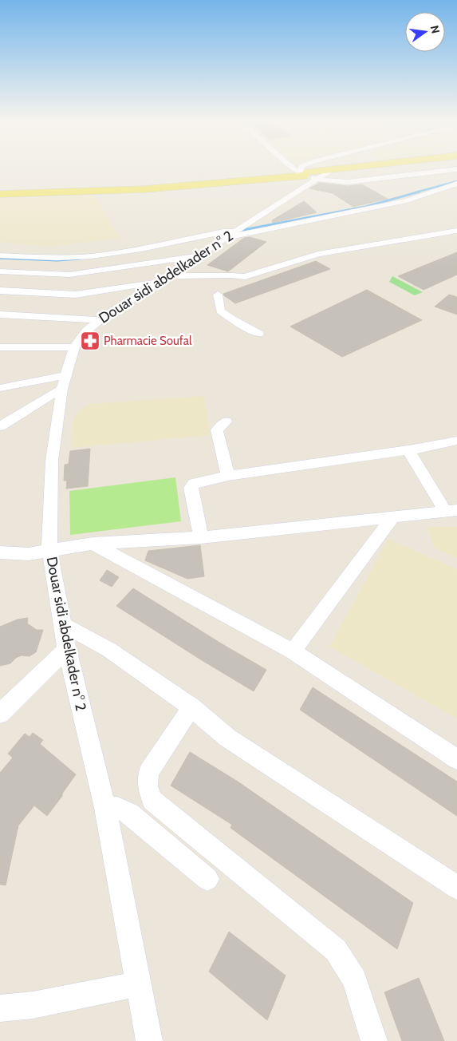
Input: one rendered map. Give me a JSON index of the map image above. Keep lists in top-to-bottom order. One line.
{"streets":{"street":["Douar sidi abdelkader n° 2"]},"places":{"pharmacy":["Pharmacie Soufal"]},"north":"right"}
